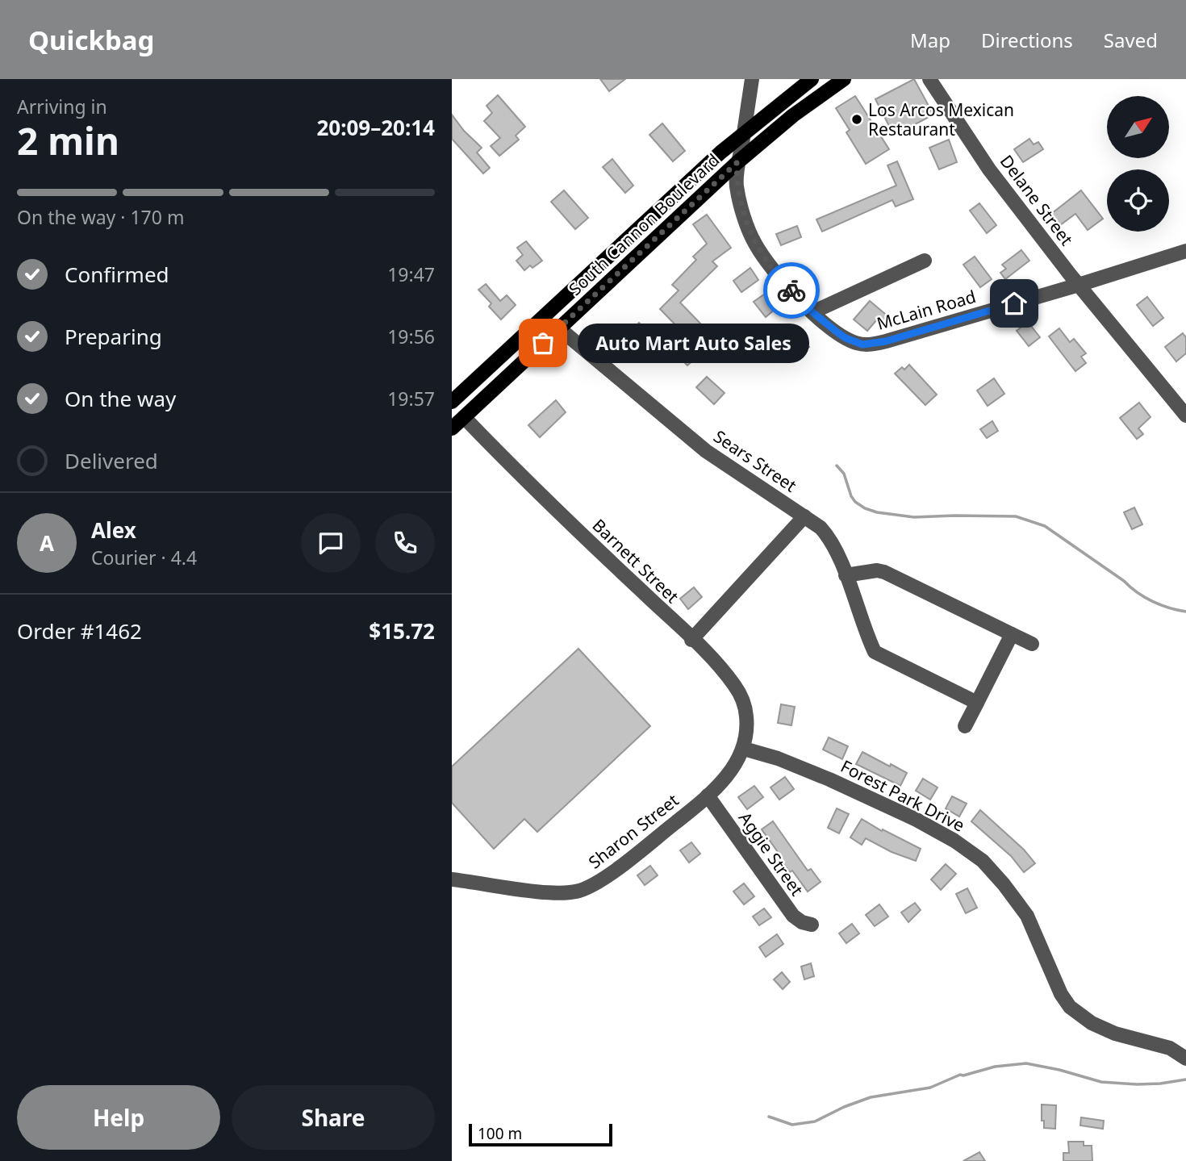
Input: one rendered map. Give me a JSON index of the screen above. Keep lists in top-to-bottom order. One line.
{"streets":{"main road":["South Cannon Boulevard"],"street":["Delane Street","McLain Road","Sears Street","Barnett Street","Forest Park Drive","Sharon Street","Aggie Street"]},"crossings":[["Delane Street","McLain Road"],["South Cannon Boulevard","McLain Road"],["South Cannon Boulevard","Sears Street"],["South Cannon Boulevard","Barnett Street"],["Barnett Street","Forest Park Drive"],["Barnett Street","Sharon Street"],["Forest Park Drive","Sharon Street"],["Sharon Street","Aggie Street"]],"places":["Los Arcos Mexican Restaurant","Auto Mart Auto Sales"],"scale_bar":"100 m","north":"top right","page":{"header":"Quickbag","nav":["Map","Directions","Saved"],"heading":["2 min","Arriving in","20:09–20:14"],"panel":["Alex","Courier · 4.4","Order #1462","$15.72"],"bar":"On the way · 170 m","list":[["Confirmed","19:47"],["Preparing","19:56"],["On the way","19:57"],"Delivered"],"bubble":"Auto Mart Auto Sales","round":"A","buttons":["Help","Share"],"scale":"100 m"}}
